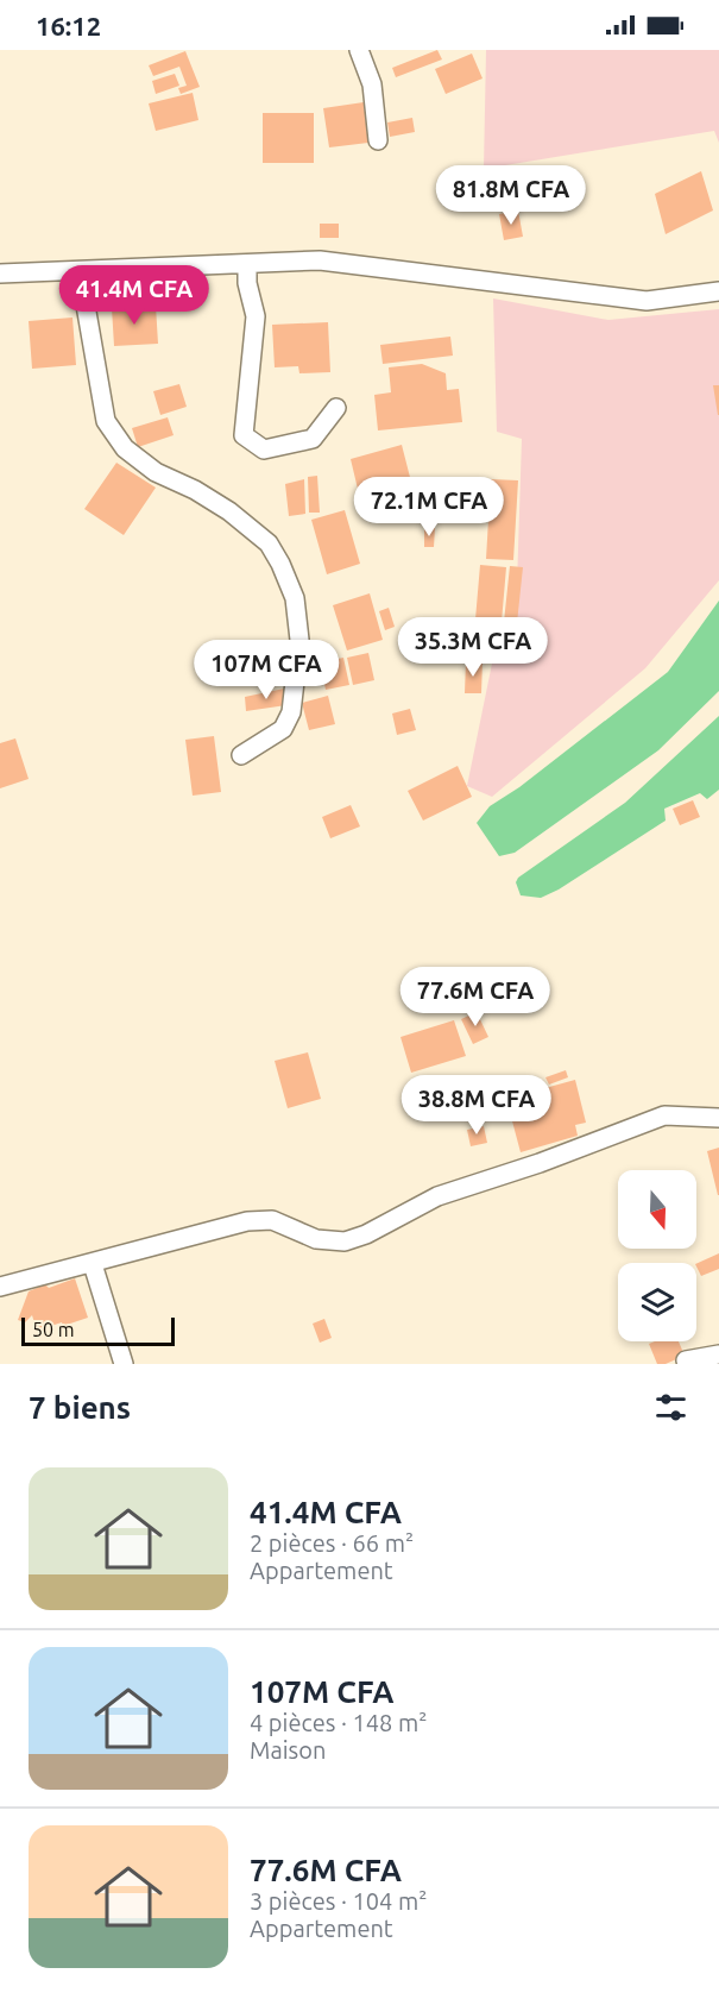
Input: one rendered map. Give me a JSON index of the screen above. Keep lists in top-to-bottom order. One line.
{"scale_bar":"50 m","north":"bottom","page":{"status":"16:12","price":["81.8M CFA","41.4M CFA","72.1M CFA","35.3M CFA","107M CFA","77.6M CFA","38.8M CFA"],"scale":"50 m","heading":"7 biens","list":[{"name":"41.4M CFA","note":"2 pièces · 66 m² · Appartement"},{"name":"107M CFA","note":"4 pièces · 148 m² · Maison"},{"name":"77.6M CFA","note":"3 pièces · 104 m² · Appartement"}]}}
